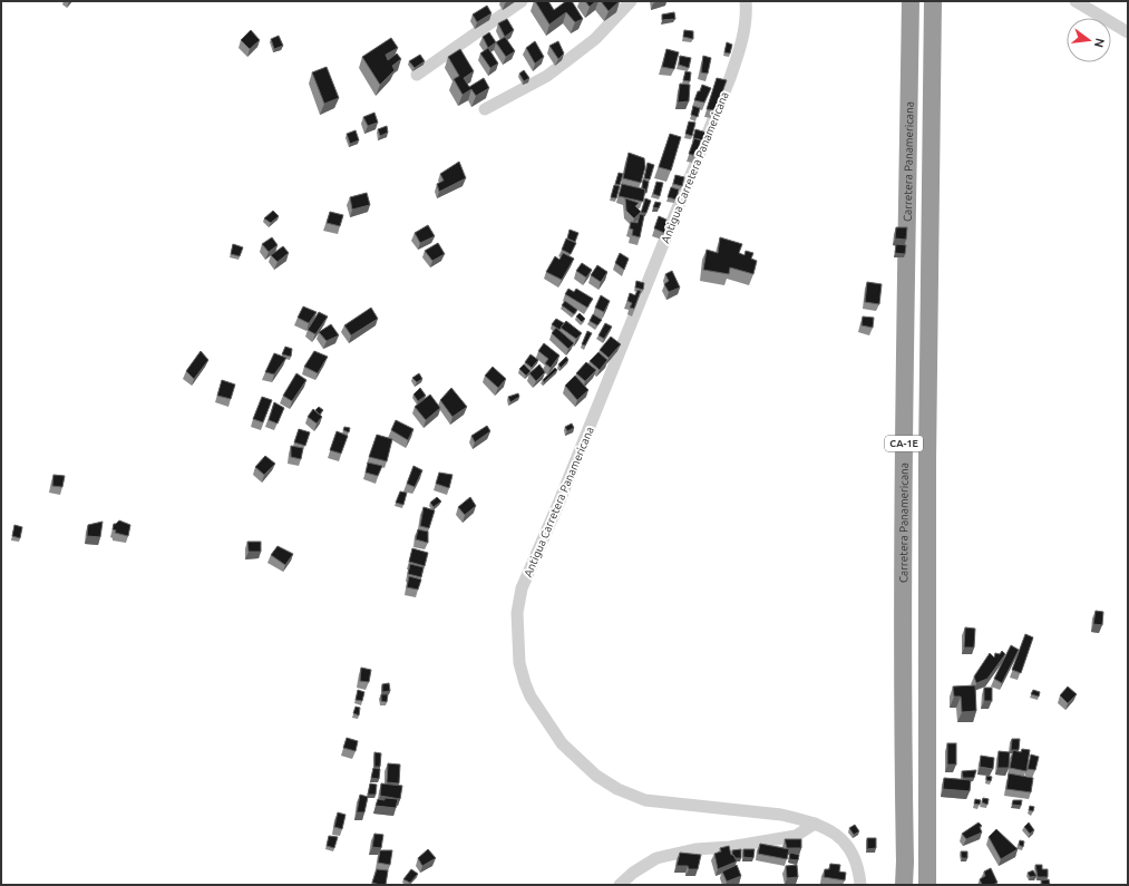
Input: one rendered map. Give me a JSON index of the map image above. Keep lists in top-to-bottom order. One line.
{"streets":{"highway":["Carretera Panamericana","CA-1E"],"street":["Antigua Carretera Panamericana"]},"north":"right"}
